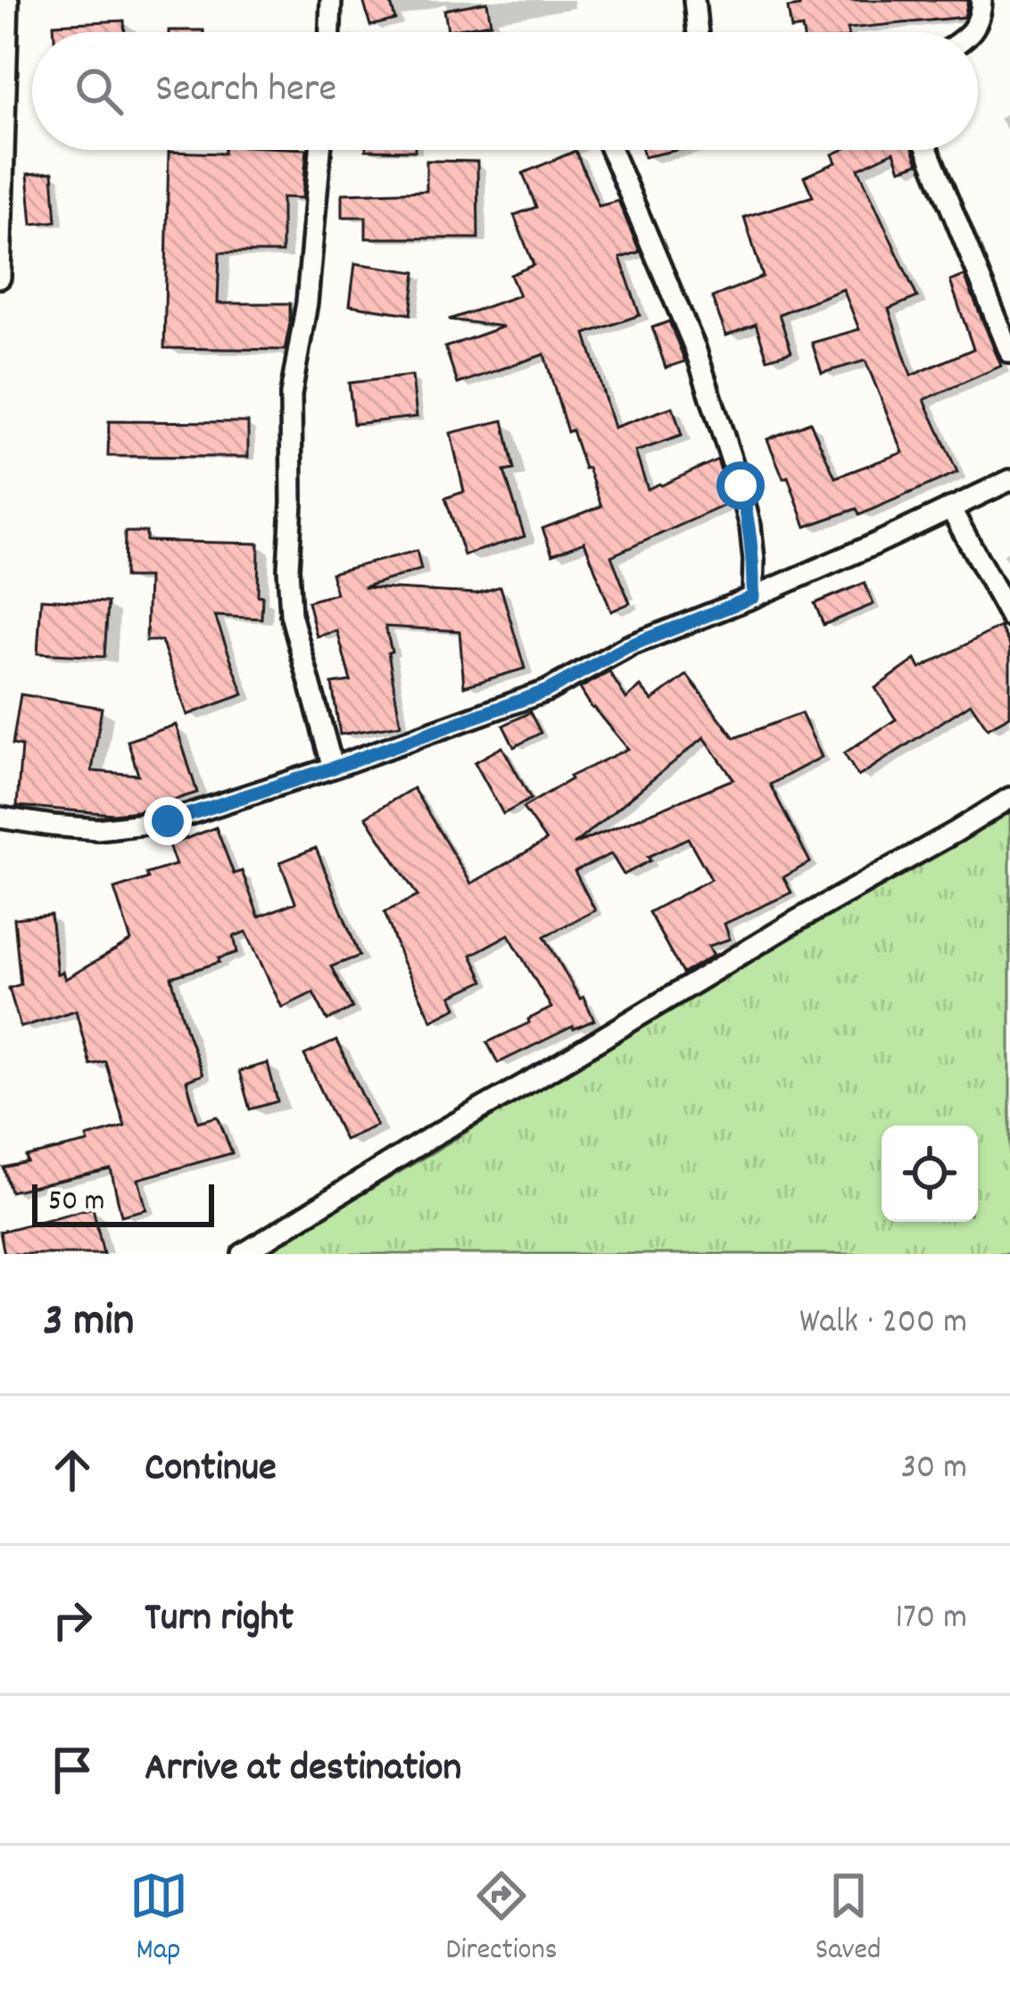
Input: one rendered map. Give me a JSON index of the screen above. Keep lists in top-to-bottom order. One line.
{"scale_bar":"50 m","page":{"search":"Search here","scale":"50 m","heading":["3 min","Walk · 200 m"],"list":[["Continue","30 m"],["Turn right","170 m"],"Arrive at destination"],"nav":["Map","Directions","Saved"]}}
